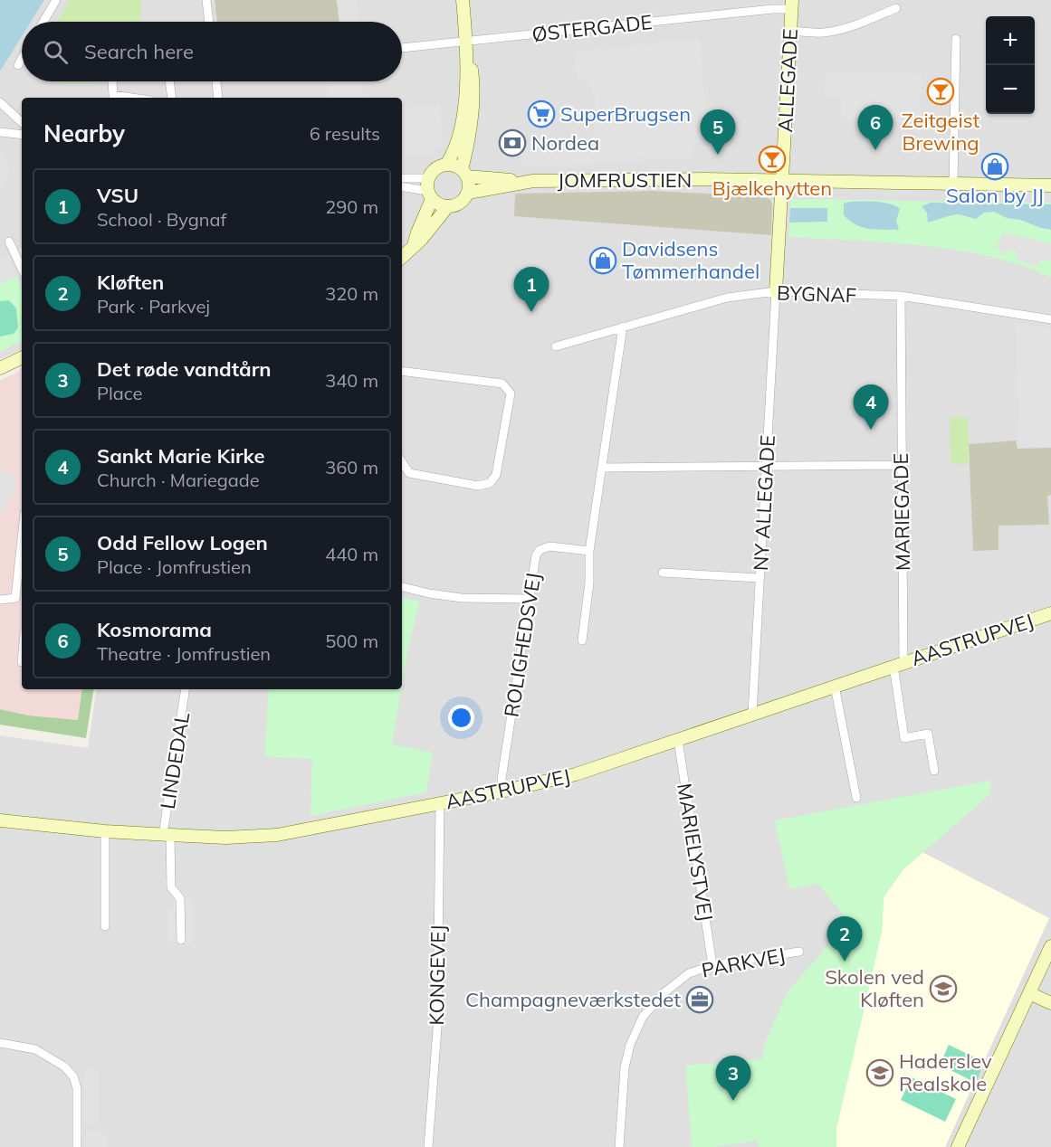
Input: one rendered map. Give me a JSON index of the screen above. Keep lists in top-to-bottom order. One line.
{"streets":{"street":["ØSTERGADE","ALLEGADE","JOMFRUSTIEN","BYGNAF","NY ALLEGADE","MARIEGADE","AASTRUPVEJ","ROLIGHEDSVEJ","LINDEDAL","MARIELYSTVEJ","PARKVEJ","KONGEVEJ"]},"crossings":[["ØSTERGADE","ALLEGADE"],["ALLEGADE","JOMFRUSTIEN"],["ALLEGADE","BYGNAF"],["ALLEGADE","NY ALLEGADE"],["BYGNAF","NY ALLEGADE"],["BYGNAF","MARIEGADE"],["NY ALLEGADE","AASTRUPVEJ"],["MARIEGADE","AASTRUPVEJ"],["AASTRUPVEJ","ROLIGHEDSVEJ"],["AASTRUPVEJ","LINDEDAL"],["AASTRUPVEJ","MARIELYSTVEJ"],["AASTRUPVEJ","KONGEVEJ"],["MARIELYSTVEJ","PARKVEJ"]],"places":{"bar":["Zeitgeist Brewing","Bjælkehytten"],"supermarket":["SuperBrugsen"],"bank":["Nordea"],"shop":["Salon by JJ","Davidsens Tømmerhandel"],"school or university":["Skolen ved Kløften","Haderslev Realskole"],"office":["Champagneværkstedet"]},"page":{"map_buttons":["+","−"],"search":"Search here","heading":["Nearby","6 results"],"pins":["6","5","1","4","2","3"],"list":[{"mark":"1","name":"VSU","note":"School · Bygnaf","value":"290 m"},{"mark":"2","name":"Kløften","note":"Park · Parkvej","value":"320 m"},{"mark":"3","name":"Det røde vandtårn","note":"Place","value":"340 m"},{"mark":"4","name":"Sankt Marie Kirke","note":"Church · Mariegade","value":"360 m"},{"mark":"5","name":"Odd Fellow Logen","note":"Place · Jomfrustien","value":"440 m"},{"mark":"6","name":"Kosmorama","note":"Theatre · Jomfrustien","value":"500 m"}]}}
